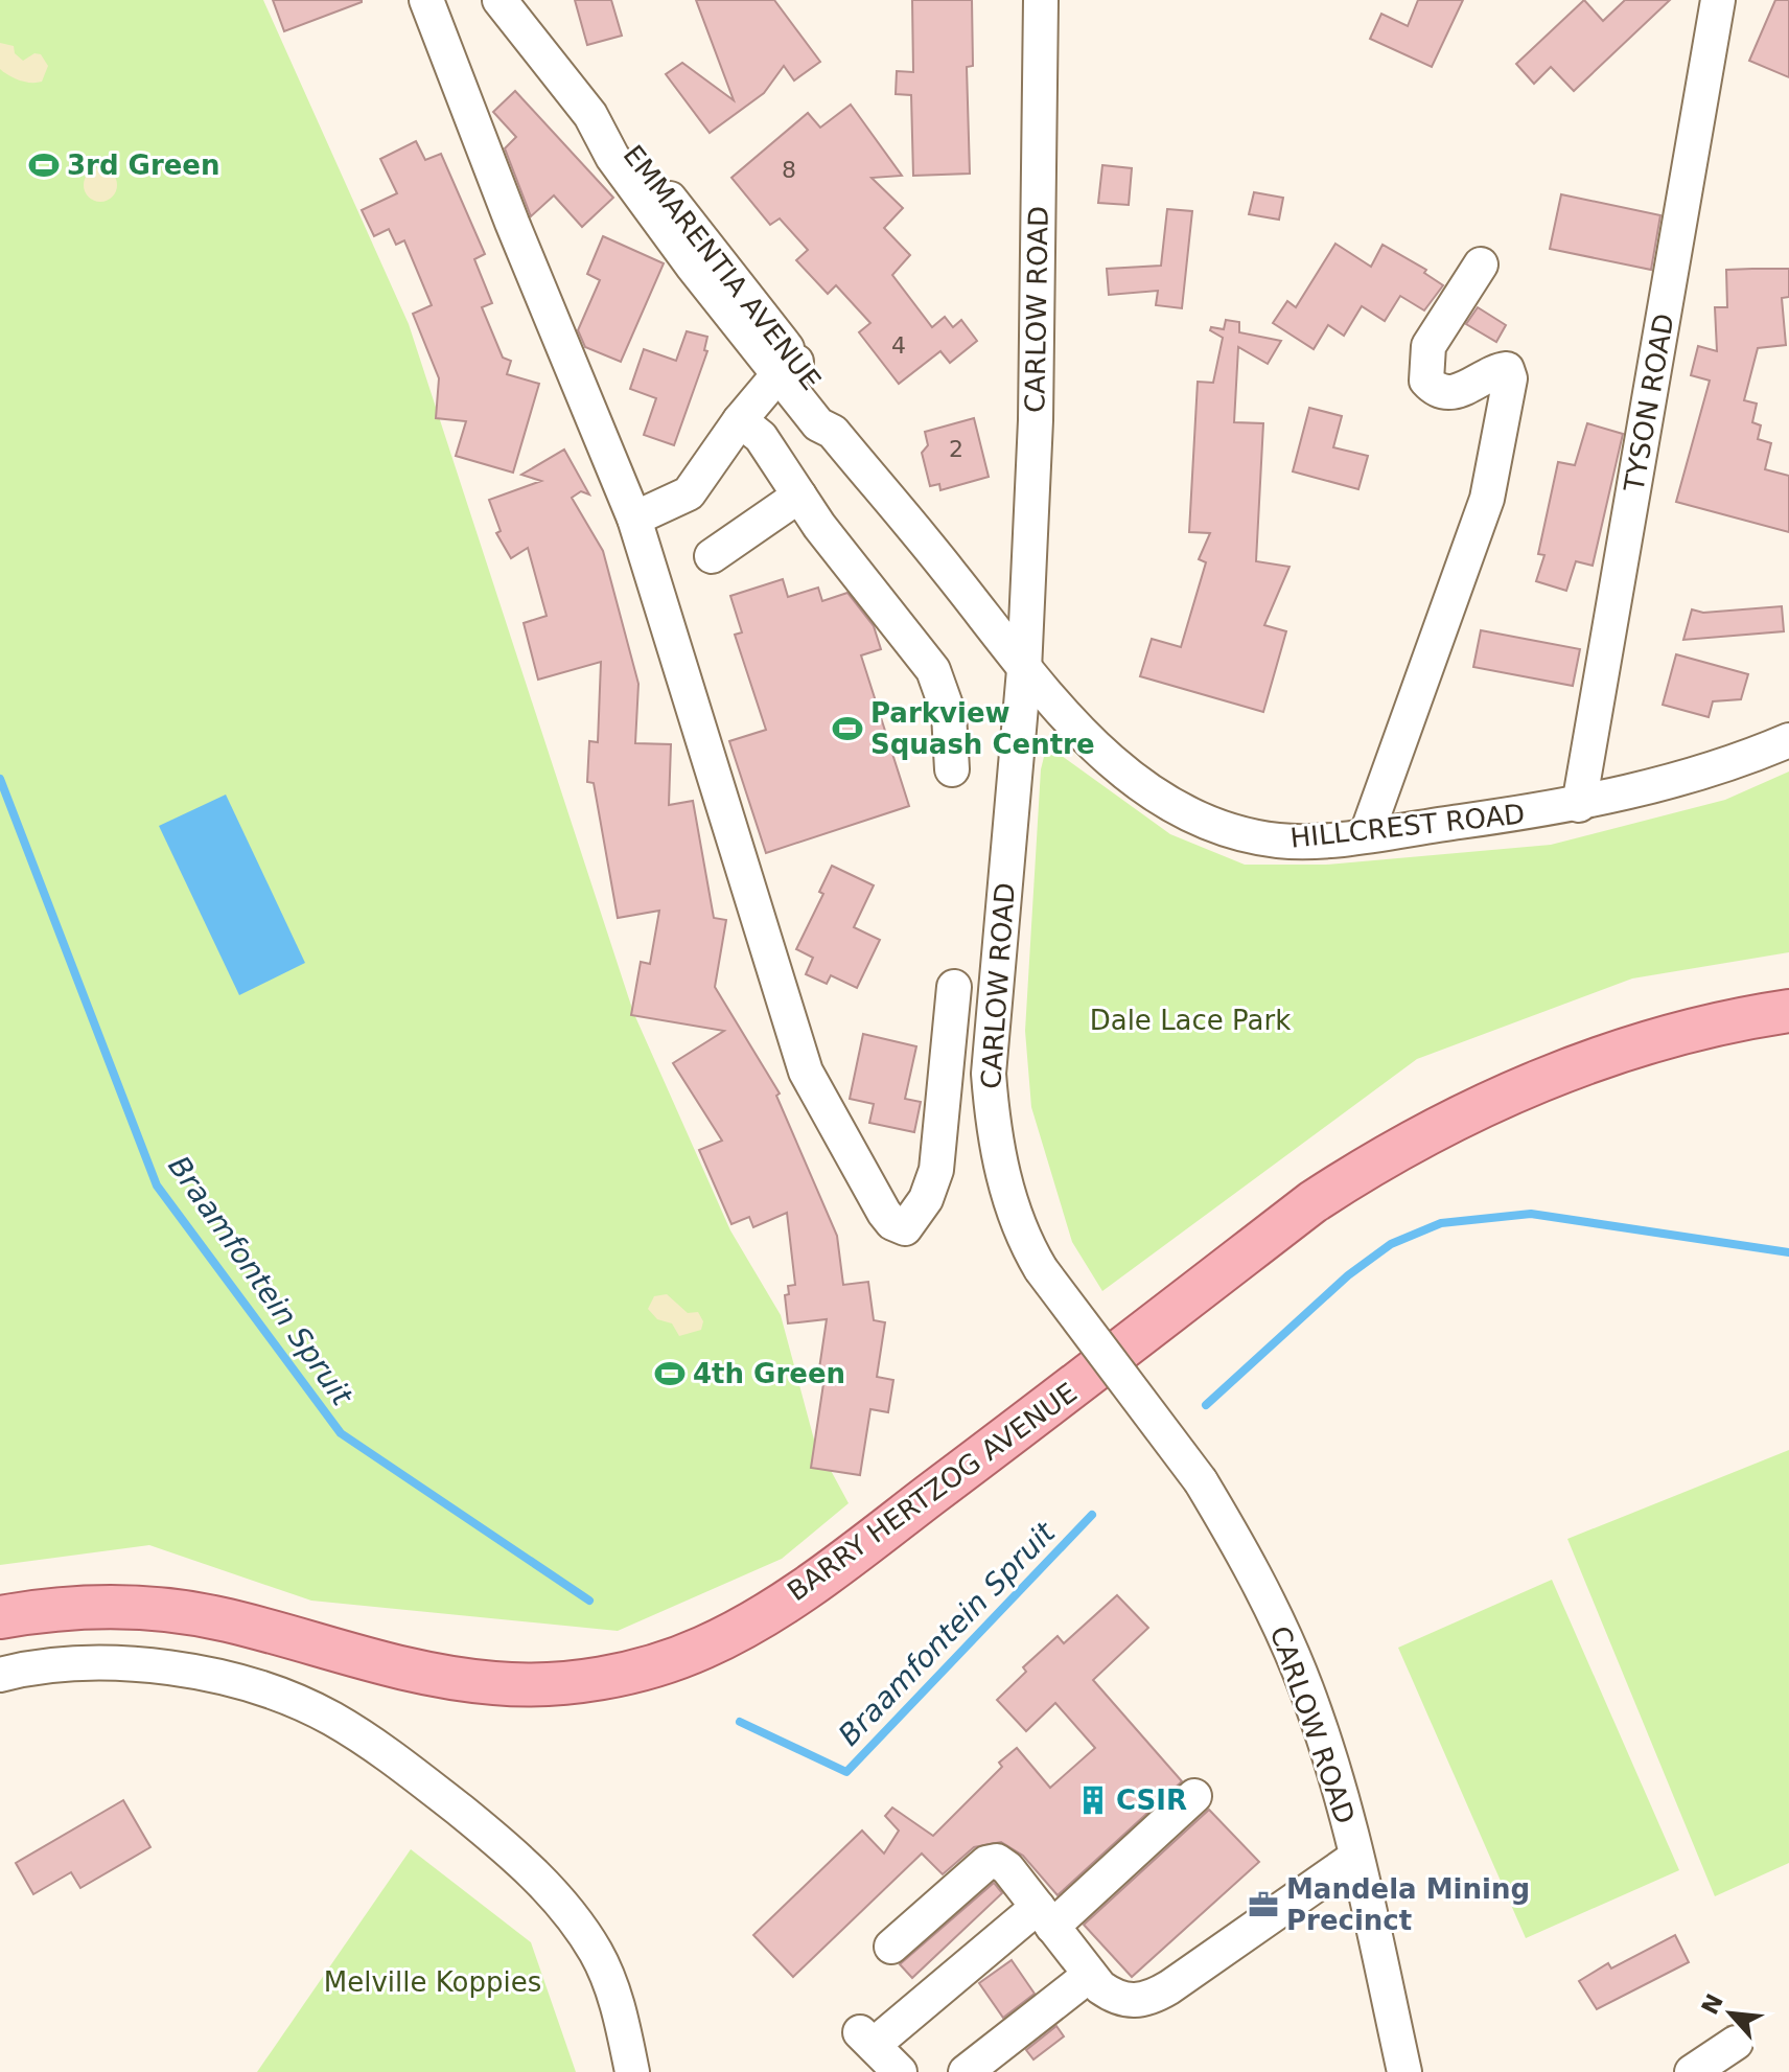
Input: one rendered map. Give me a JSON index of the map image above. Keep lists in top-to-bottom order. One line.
{"streets":{"main road":["BARRY HERTZOG AVENUE"],"street":["EMMARENTIA AVENUE","CARLOW ROAD","TYSON ROAD","HILLCREST ROAD"]},"crossings":[["EMMARENTIA AVENUE","CARLOW ROAD"],["EMMARENTIA AVENUE","HILLCREST ROAD"],["CARLOW ROAD","HILLCREST ROAD"],["TYSON ROAD","HILLCREST ROAD"]],"water":["Braamfontein Spruit"],"parks":["Dale Lace Park","Melville Koppies"],"places":{"sports":["3rd Green","Parkview Squash Centre","4th Green"],"building":["CSIR"],"office":["Mandela Mining Precinct"]},"house_numbers":["8","4","2"],"north":"top left"}
